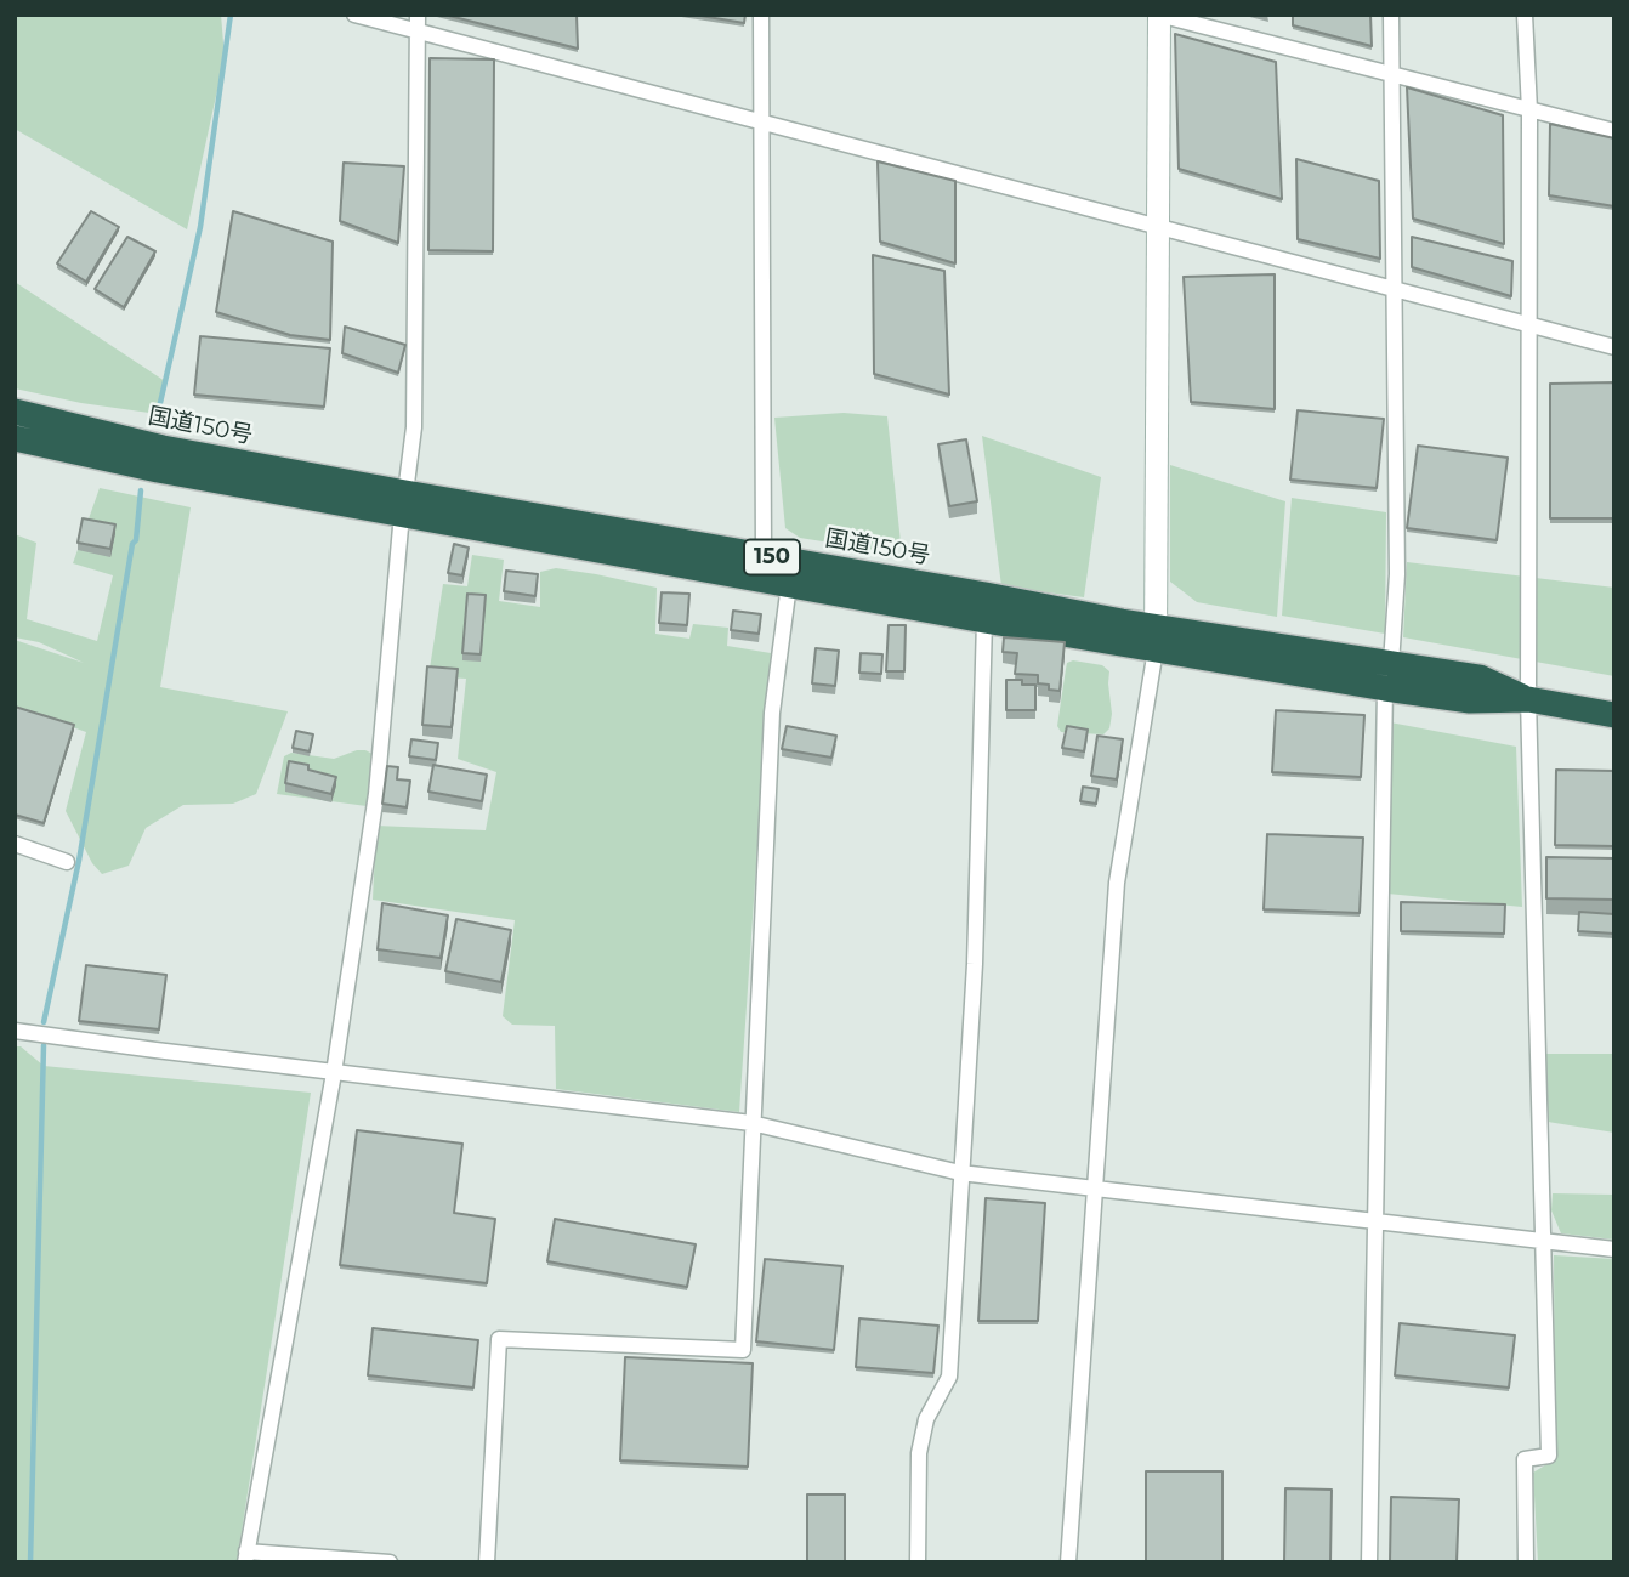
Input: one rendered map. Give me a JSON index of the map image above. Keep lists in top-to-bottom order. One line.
{"streets":{"highway":["国道150号","150"]}}
